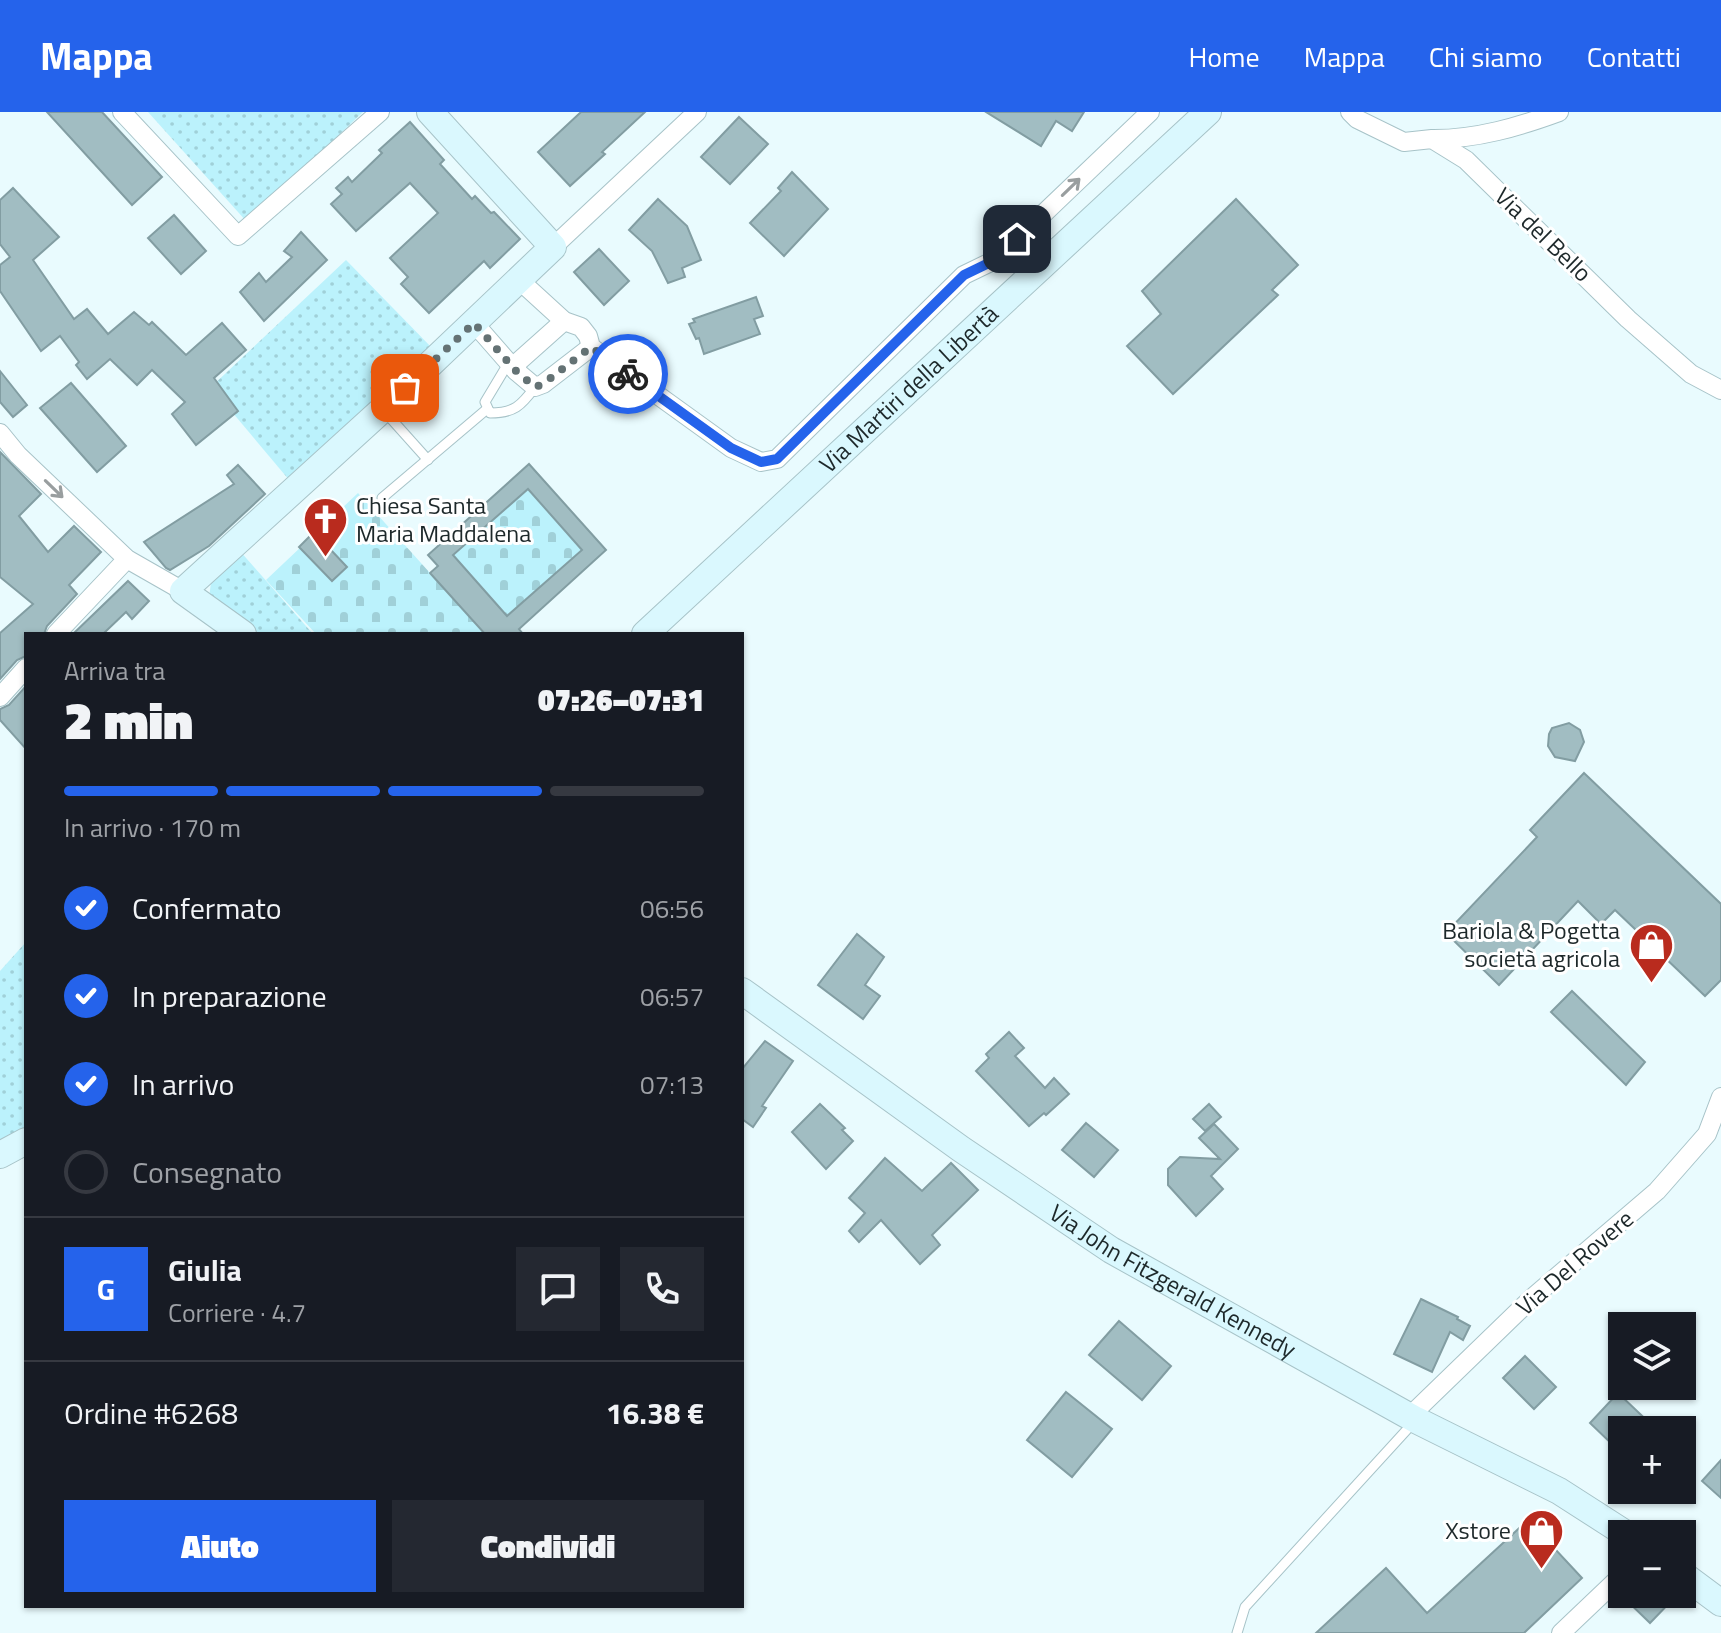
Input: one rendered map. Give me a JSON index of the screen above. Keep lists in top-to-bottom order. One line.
{"streets":{"main road":["Via Martiri della Libertà","Via John Fitzgerald Kennedy"],"street":["Via del Bello","Via Del Rovere"]},"crossings":[["Via Del Rovere","Via John Fitzgerald Kennedy"]],"places":{"church":["Chiesa Santa Maria Maddalena"],"shop":["Bariola & Pogetta società agricola","Xstore"]},"page":{"header":"Mappa","nav":["Home","Mappa","Chi siamo","Contatti"],"heading":["2 min","Arriva tra","07:26–07:31"],"panel":["Giulia","Corriere · 4.7","Ordine #6268","16.38 €"],"bar":"In arrivo · 170 m","list":[["Confermato","06:56"],["In preparazione","06:57"],["In arrivo","07:13"],"Consegnato"],"round":"G","map_buttons":["+","−"],"buttons":["Aiuto","Condividi"]}}
